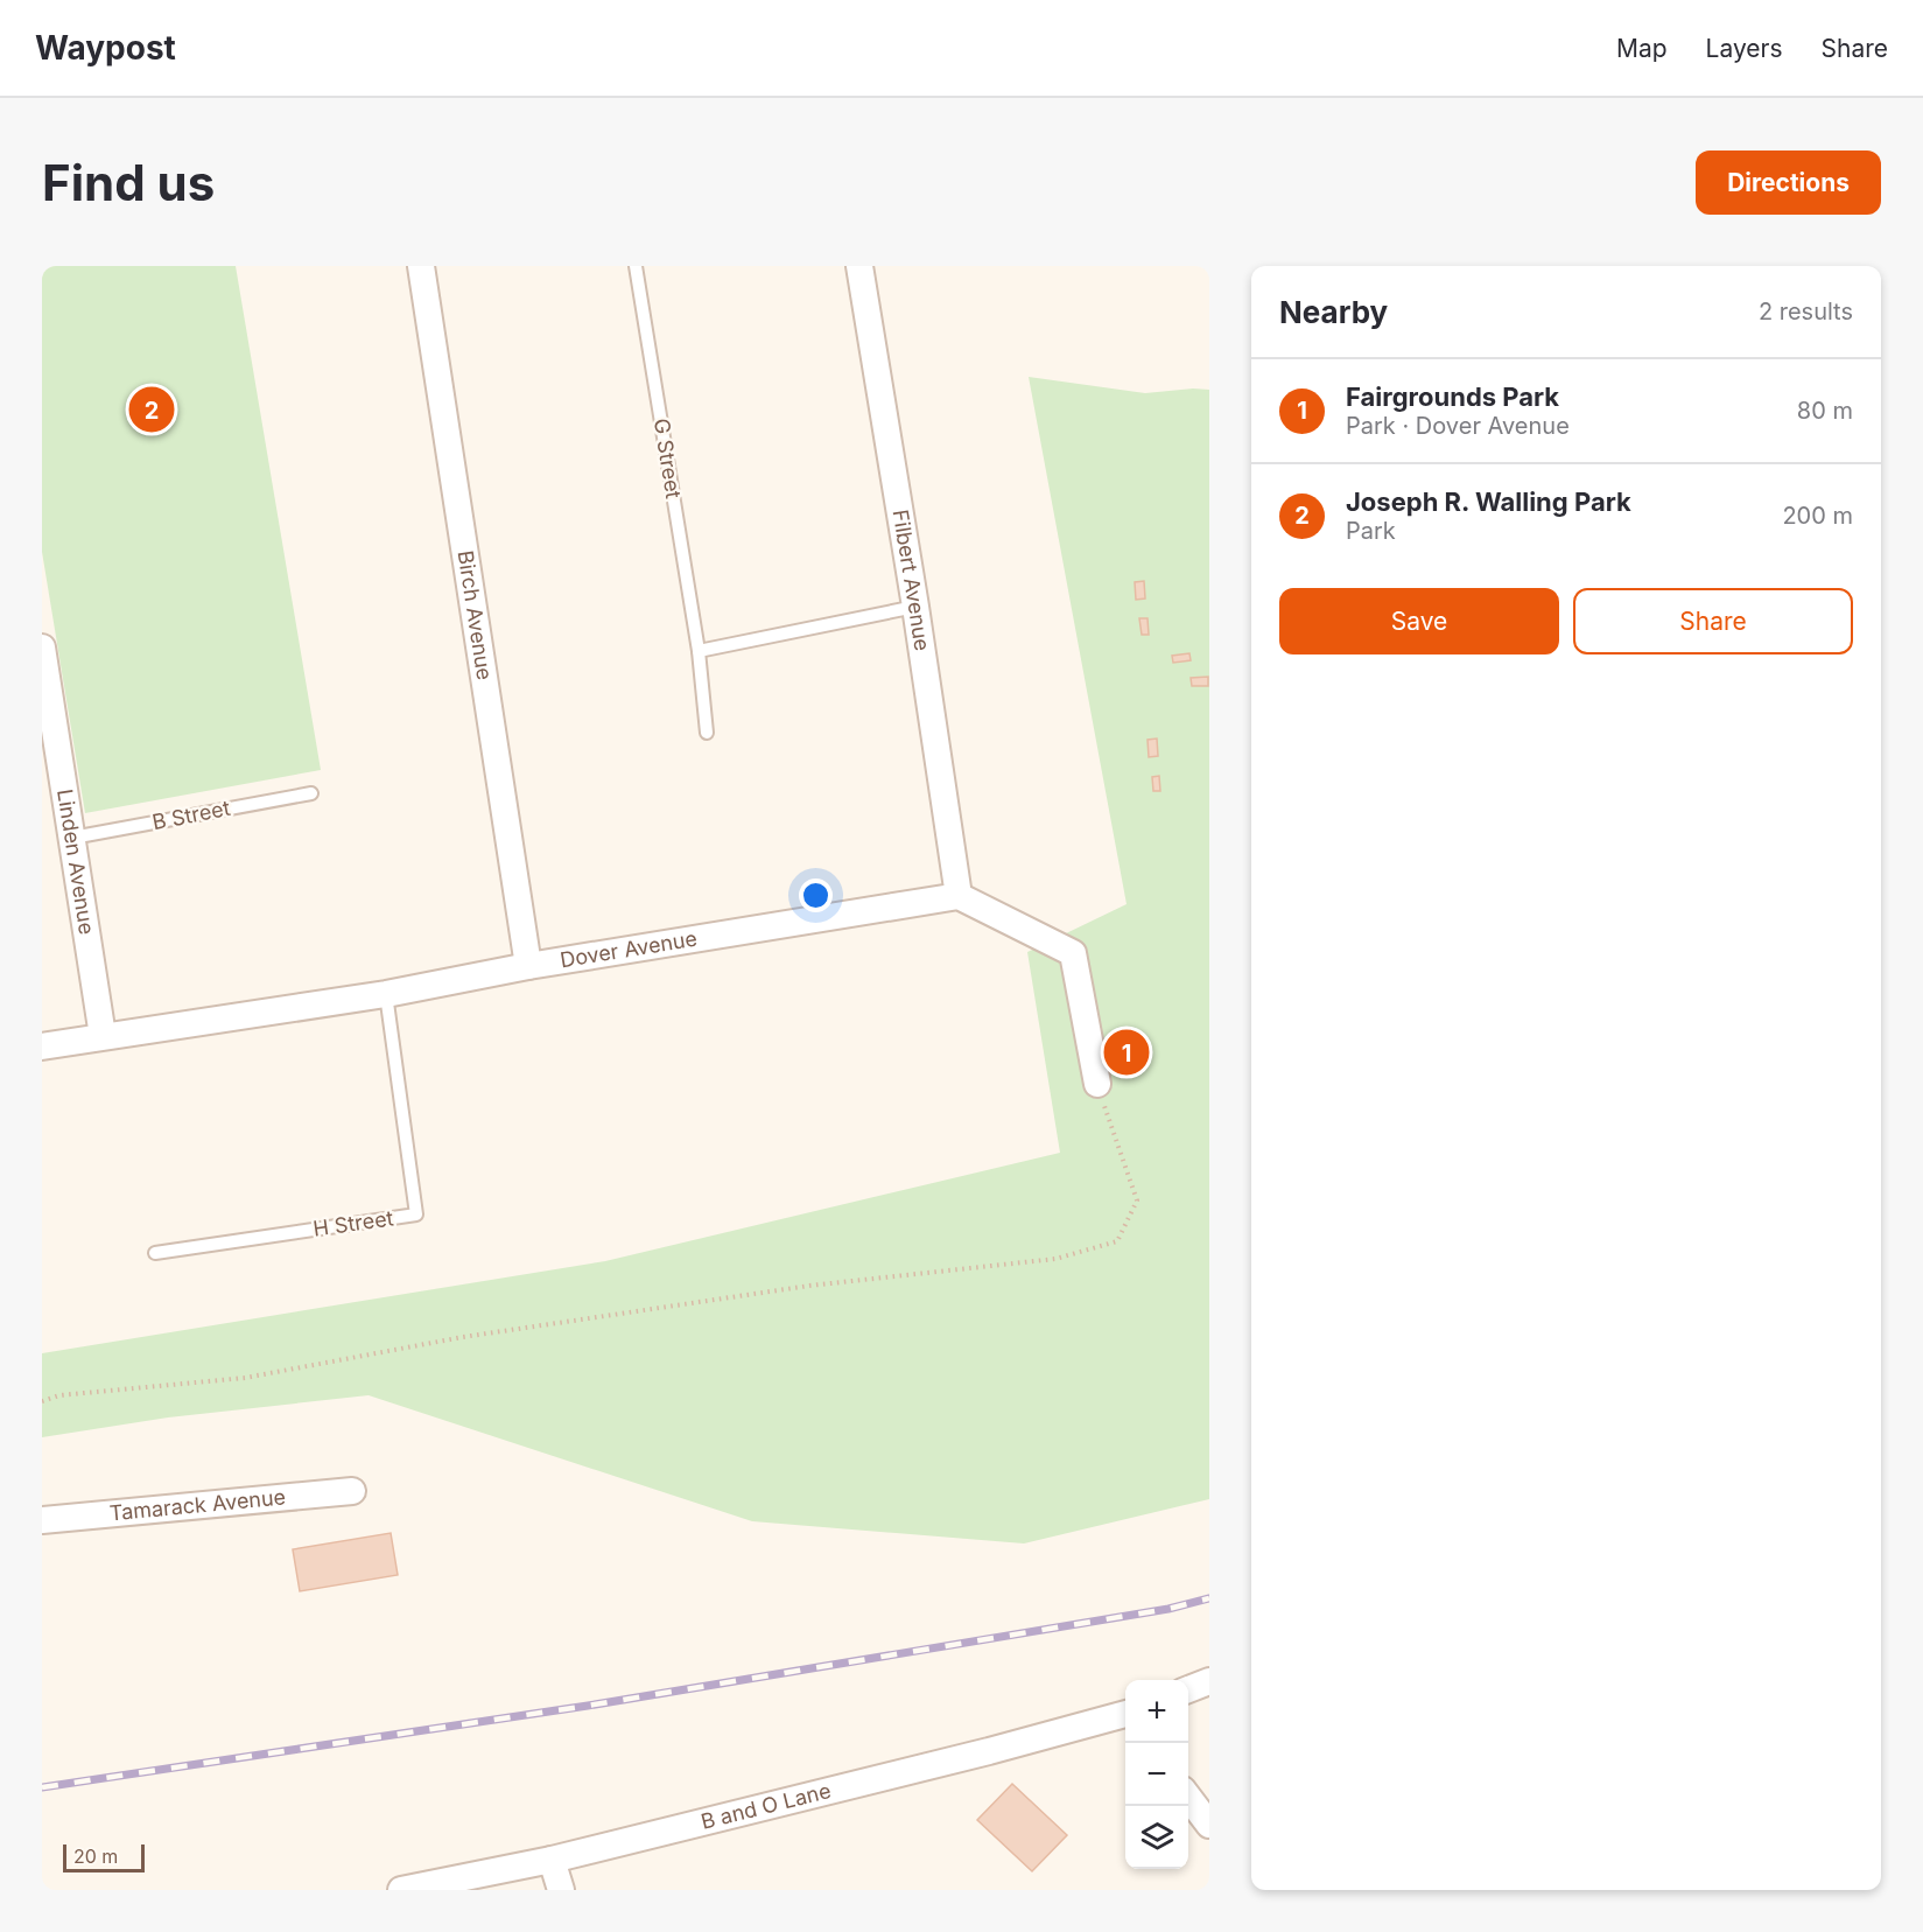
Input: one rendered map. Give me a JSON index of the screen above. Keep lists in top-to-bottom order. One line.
{"streets":{"street":["Filbert Avenue","Birch Avenue","Linden Avenue","Dover Avenue","Tamarack Avenue","B and O Lane"],"lane":["G Street","B Street","H Street"]},"crossings":[["Filbert Avenue","Dover Avenue"],["Birch Avenue","Dover Avenue"],["B Street","Linden Avenue"],["Linden Avenue","Dover Avenue"],["Dover Avenue","H Street"]],"scale_bar":"20 m","page":{"header":"Waypost","nav":["Map","Layers","Share"],"buttons":["Directions",["Save","Share"]],"title":"Find us","heading":["Nearby","2 results"],"list":[{"mark":"1","name":"Fairgrounds Park","note":"Park · Dover Avenue","value":"80 m"},{"mark":"2","name":"Joseph R. Walling Park","note":"Park","value":"200 m"}],"pins":["2","1"],"map_buttons":["+","−"],"scale":"20 m"}}
